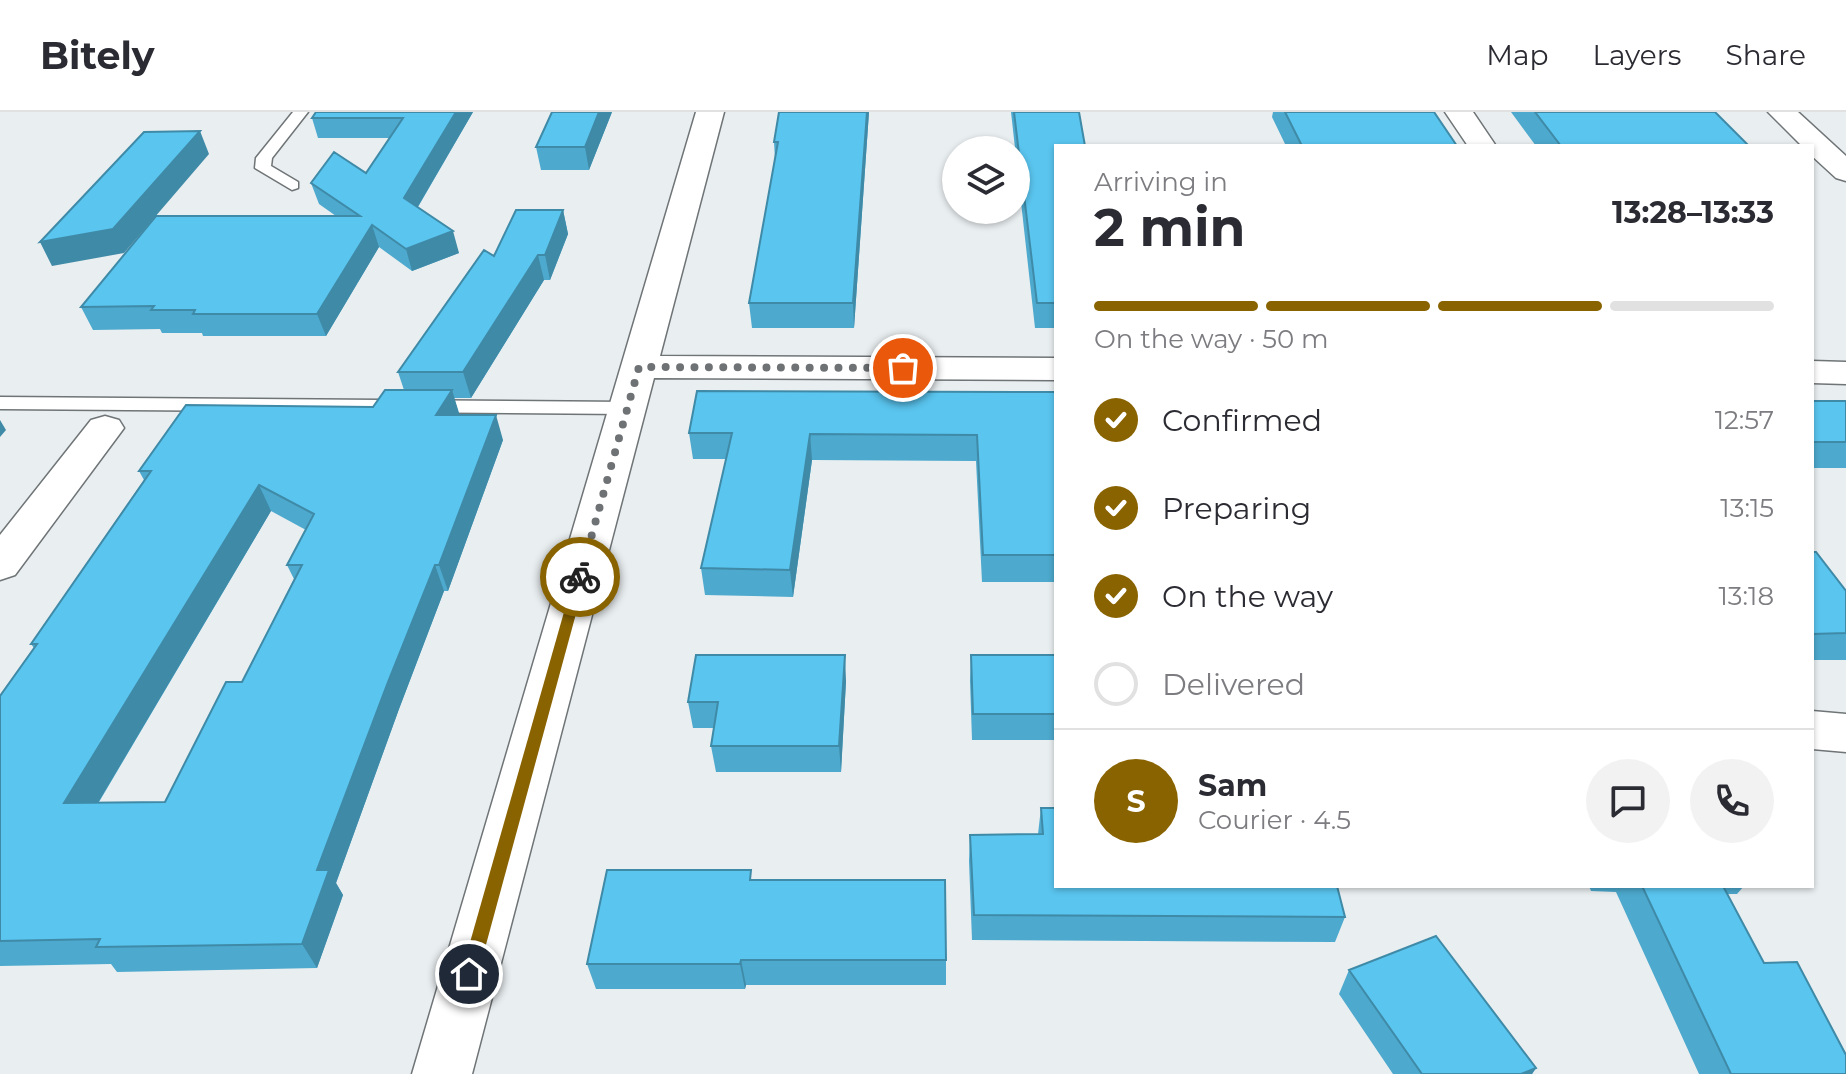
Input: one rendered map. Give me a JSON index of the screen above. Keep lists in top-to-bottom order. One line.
{"page":{"header":"Bitely","nav":["Map","Layers","Share"],"heading":["2 min","Arriving in","13:28–13:33"],"panel":["Sam","Courier · 4.5"],"bar":"On the way · 50 m","list":[["Confirmed","12:57"],["Preparing","13:15"],["On the way","13:18"],"Delivered"],"round":"S"}}
